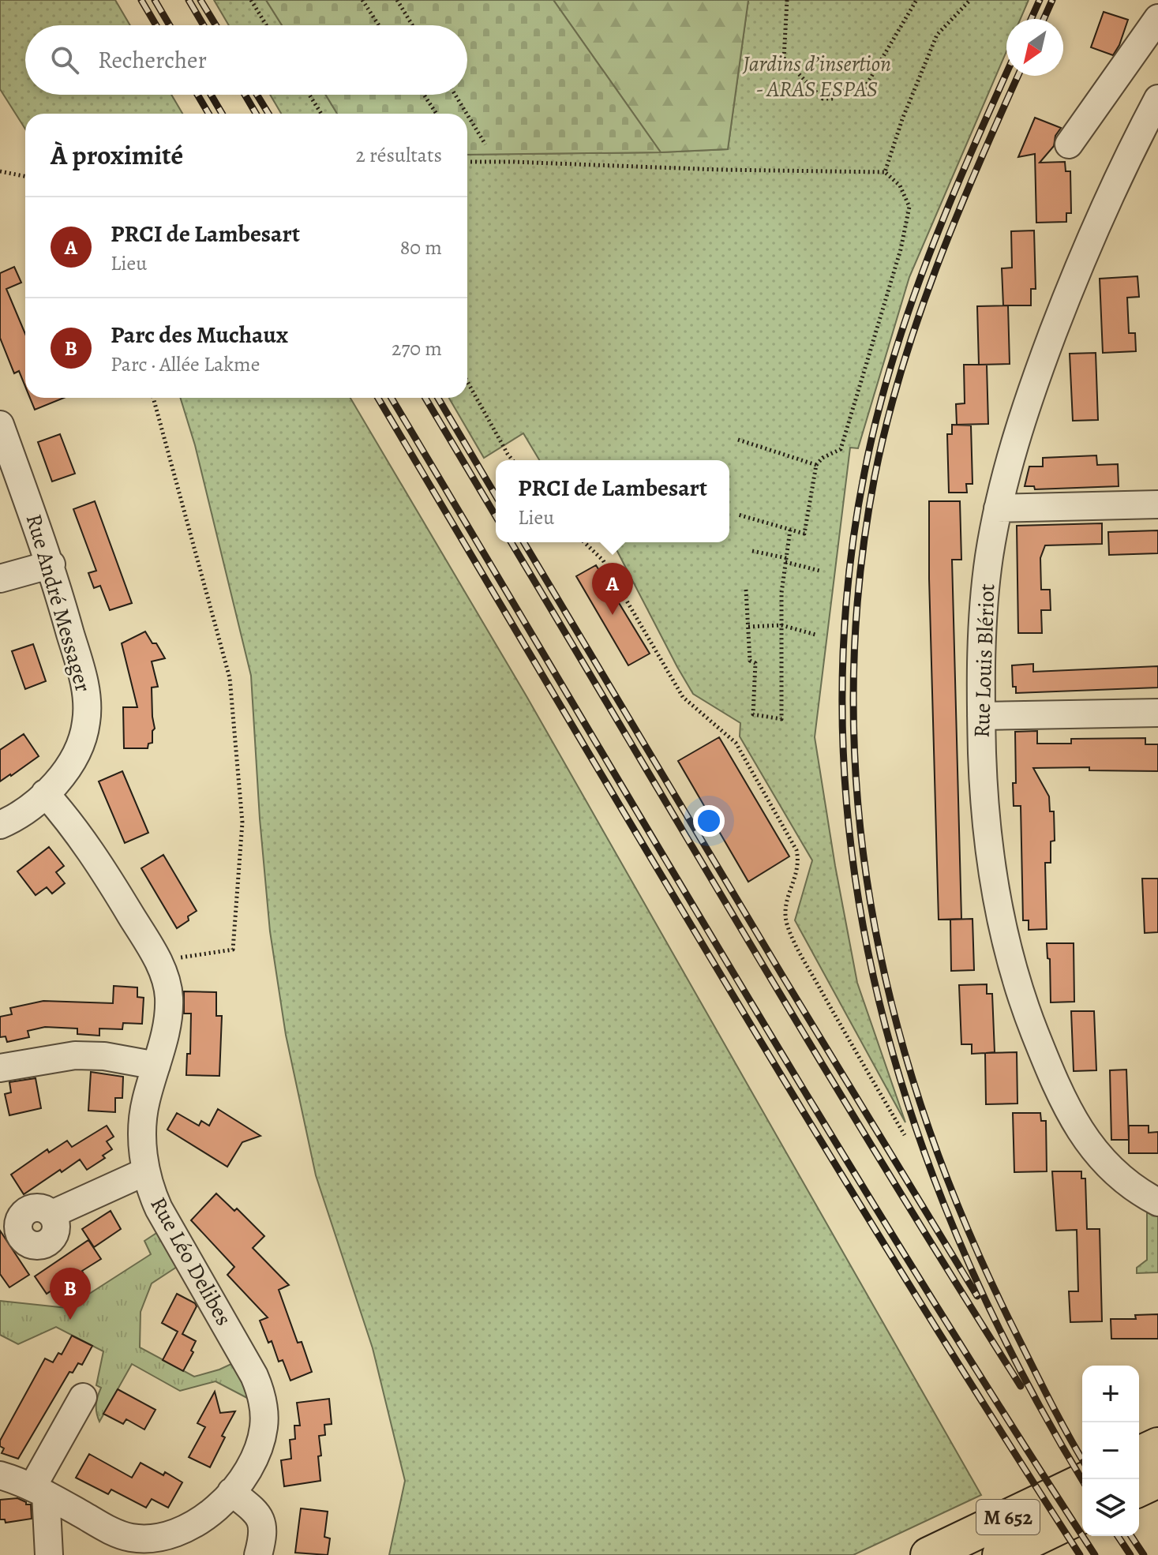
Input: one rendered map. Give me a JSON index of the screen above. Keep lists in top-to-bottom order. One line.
{"streets":{"highway":["M 652"],"street":["Rue André Messager","Rue Louis Blériot","Rue Léo Delibes"]},"crossings":[["Rue André Messager","Rue Léo Delibes"]],"parks":["Jardins d’insertion - ARAS ESPAS"],"north":"bottom left","page":{"search":"Rechercher","heading":["À proximité","2 résultats"],"list":[{"mark":"A","name":"PRCI de Lambesart","note":"Lieu","value":"80 m"},{"mark":"B","name":"Parc des Muchaux","note":"Parc · Allée Lakme","value":"270 m"}],"popup":["PRCI de Lambesart","Lieu"],"pins":["A","B"],"map_buttons":["+","−"]}}
